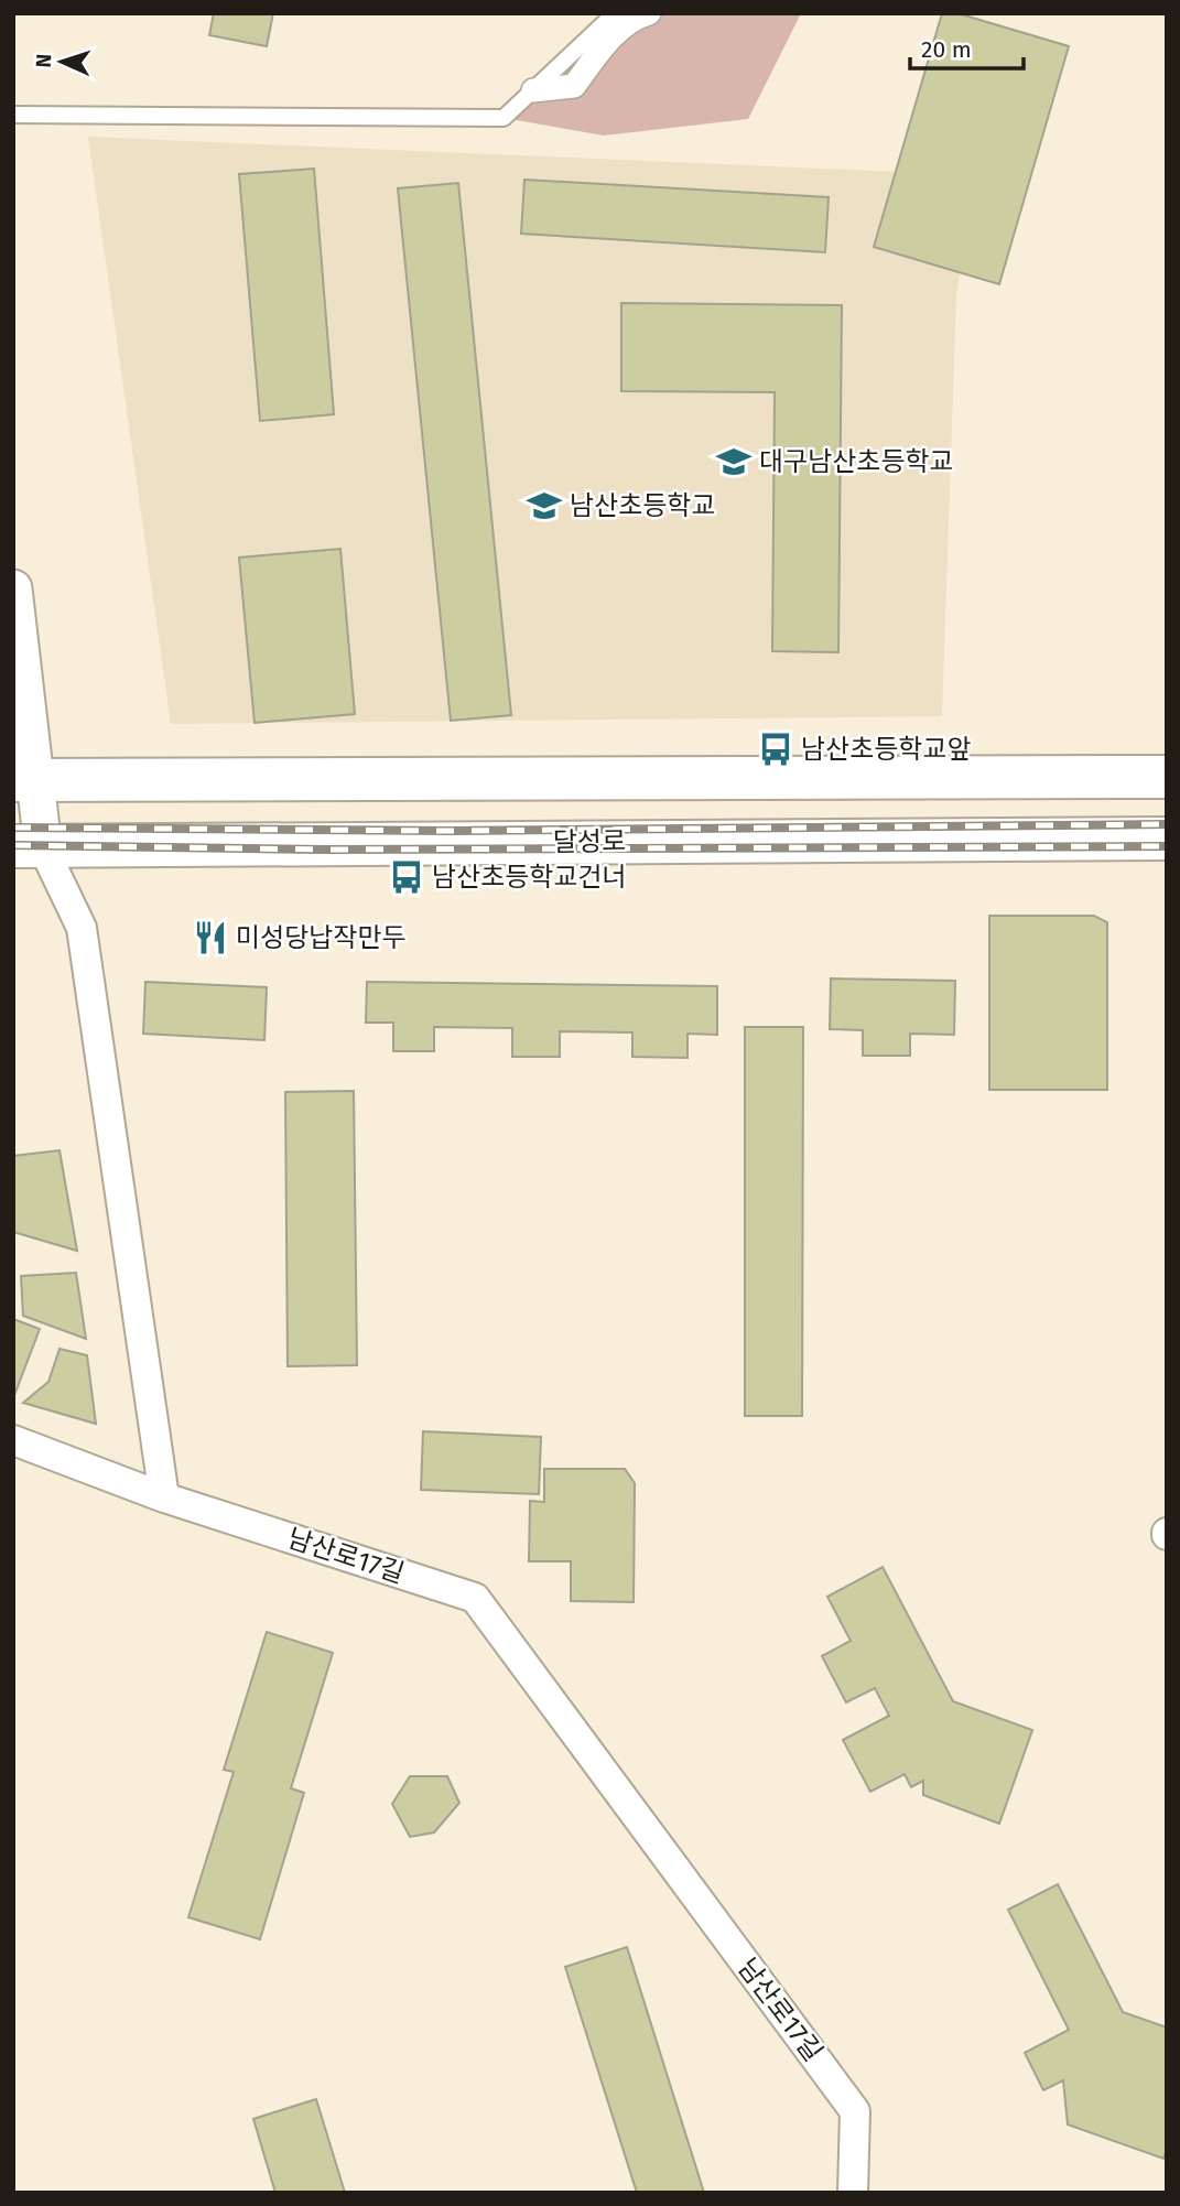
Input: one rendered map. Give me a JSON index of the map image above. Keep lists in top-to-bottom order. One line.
{"streets":{"main road":["달성로"],"street":["남산로17길"]},"places":{"school or university":["대구남산초등학교","남산초등학교"],"bus stop":["남산초등학교앞","남산초등학교건너"],"restaurant":["미성당납작만두"]},"scale_bar":"20 m","north":"left"}
